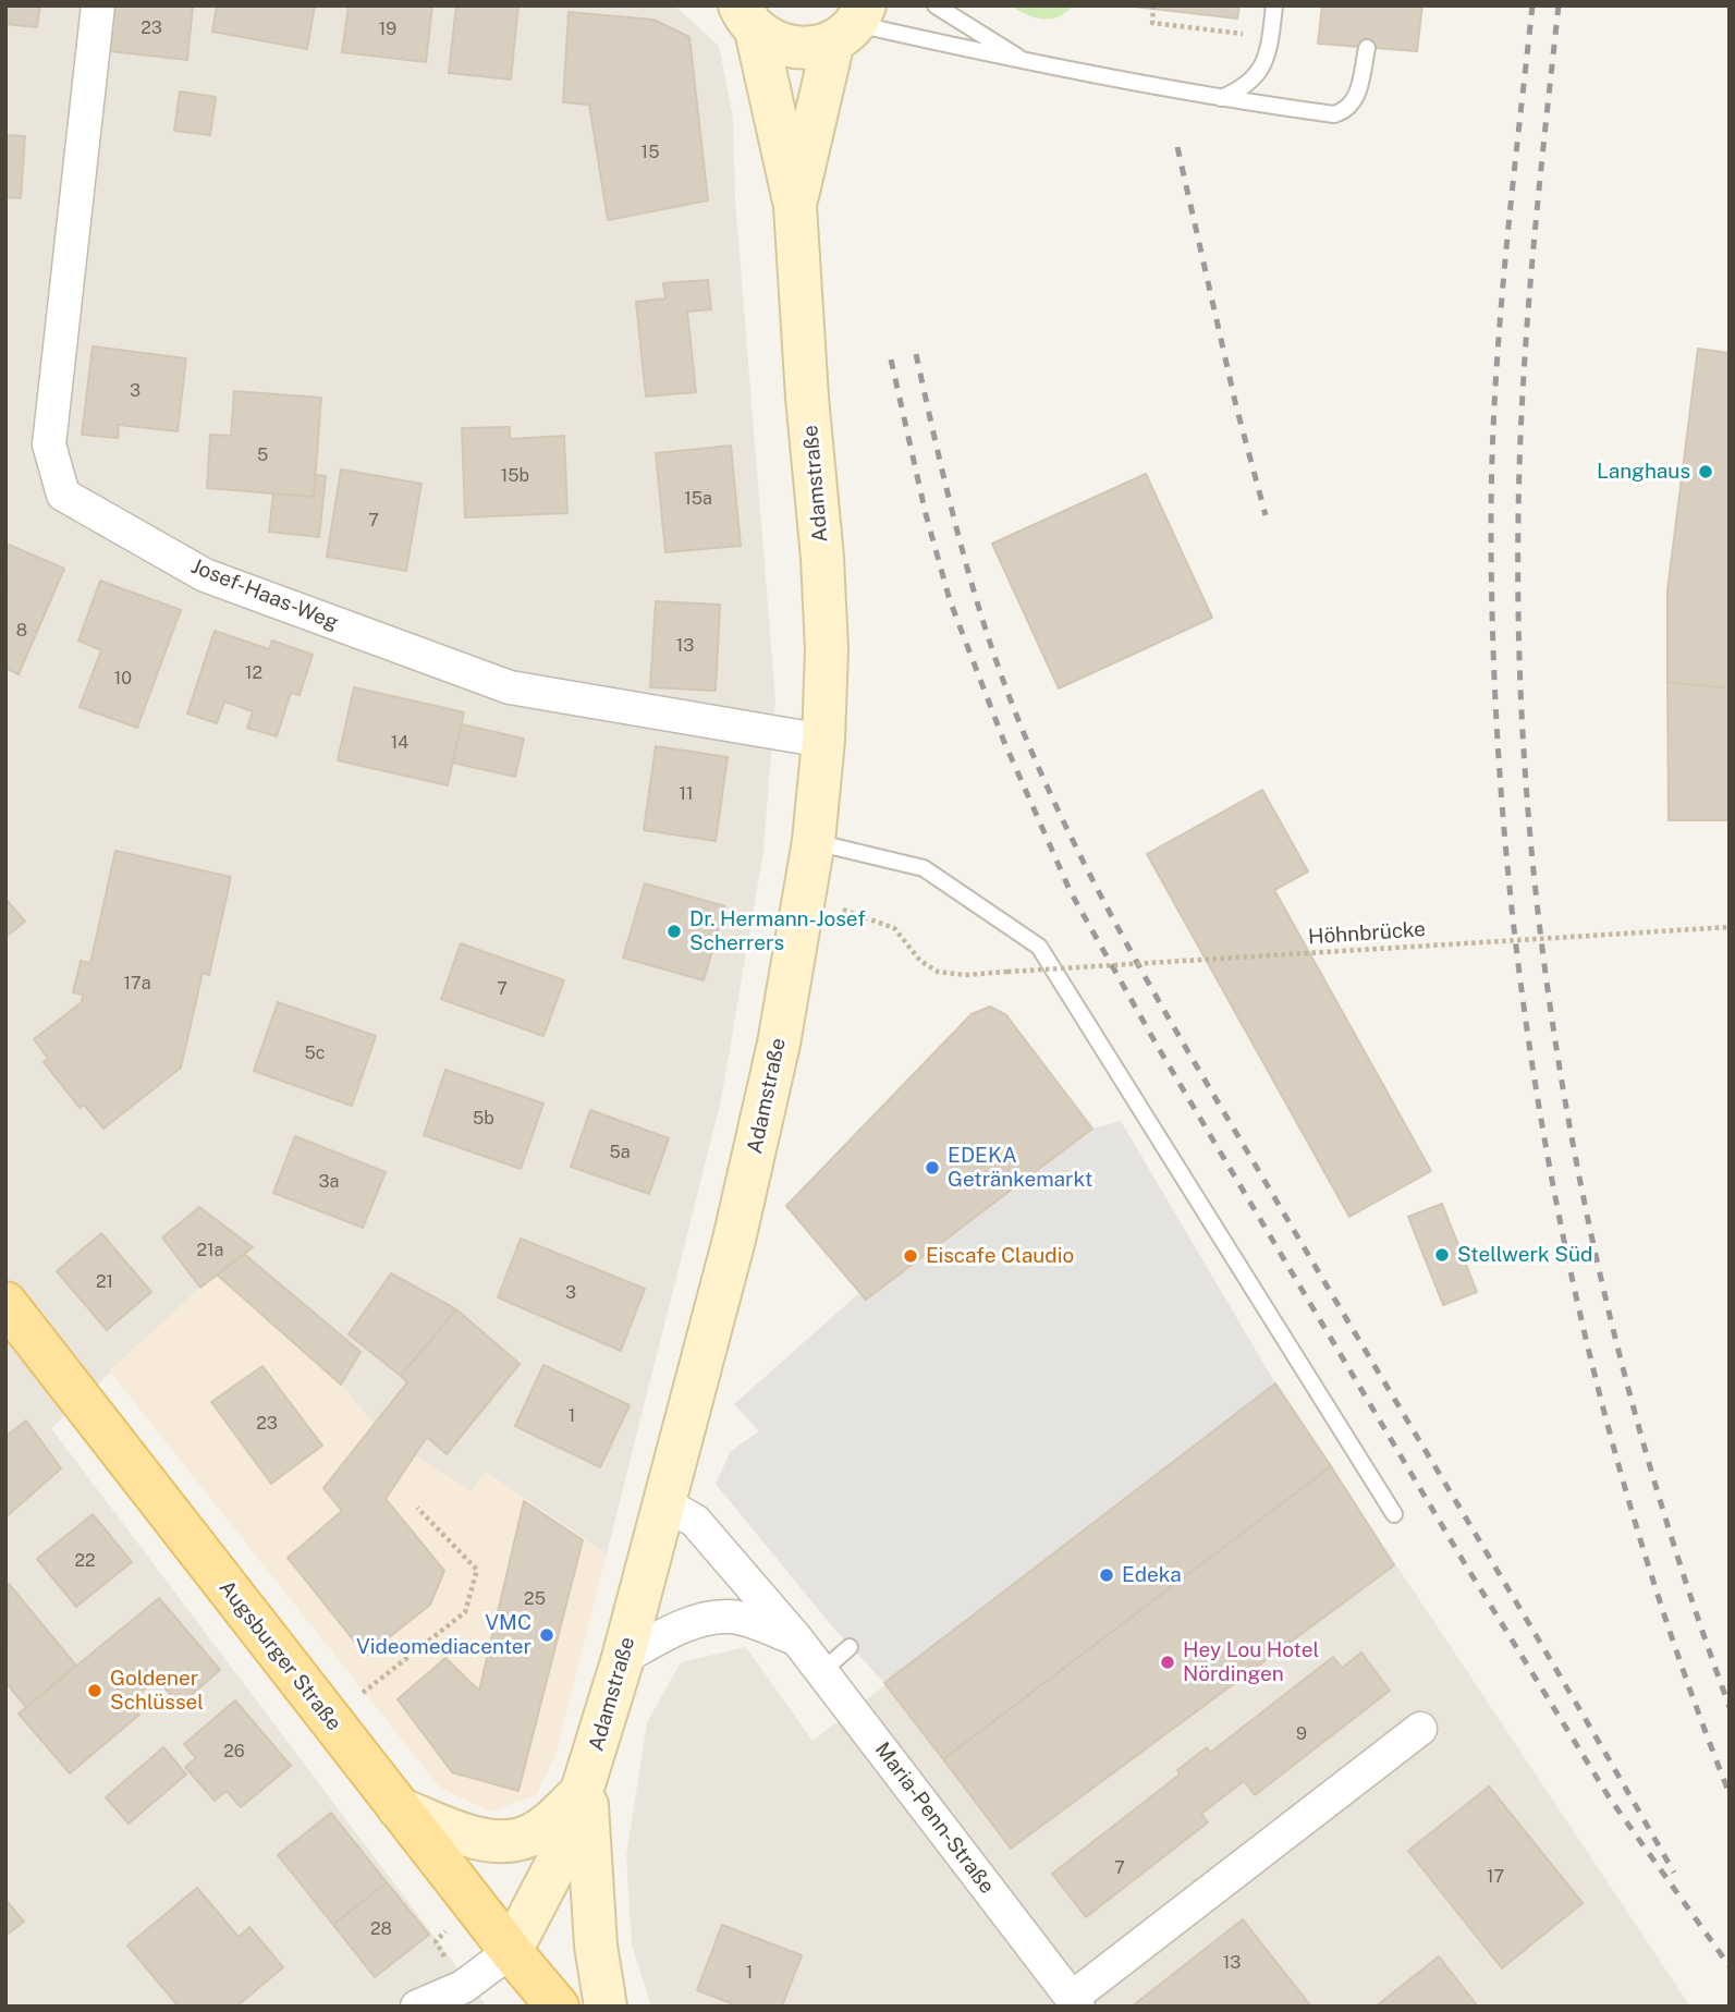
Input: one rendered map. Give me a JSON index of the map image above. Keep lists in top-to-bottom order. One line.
{"streets":{"main road":["Adamstraße","Augsburger Straße"],"street":["Josef-Haas-Weg","Maria-Penn-Straße"],"path":["Höhnbrücke"]},"crossings":[["Adamstraße","Josef-Haas-Weg"],["Adamstraße","Höhnbrücke"],["Adamstraße","Augsburger Straße"],["Adamstraße","Maria-Penn-Straße"]],"places":["Langhaus","Dr. Hermann-Josef Scherrers","EDEKA Getränkemarkt","Stellwerk Süd","Eiscafe Claudio","Edeka","VMC Videomediacenter","Hey Lou Hotel Nördingen","Goldener Schlüssel"],"house_numbers":["23","19","15","3","5","15b","15a","7","8","13","12","10","14","11","17a","7","5c","5b","5a","3a","21a","21","3","1","23","22","25","9","26","7","17","28","13","1"]}
